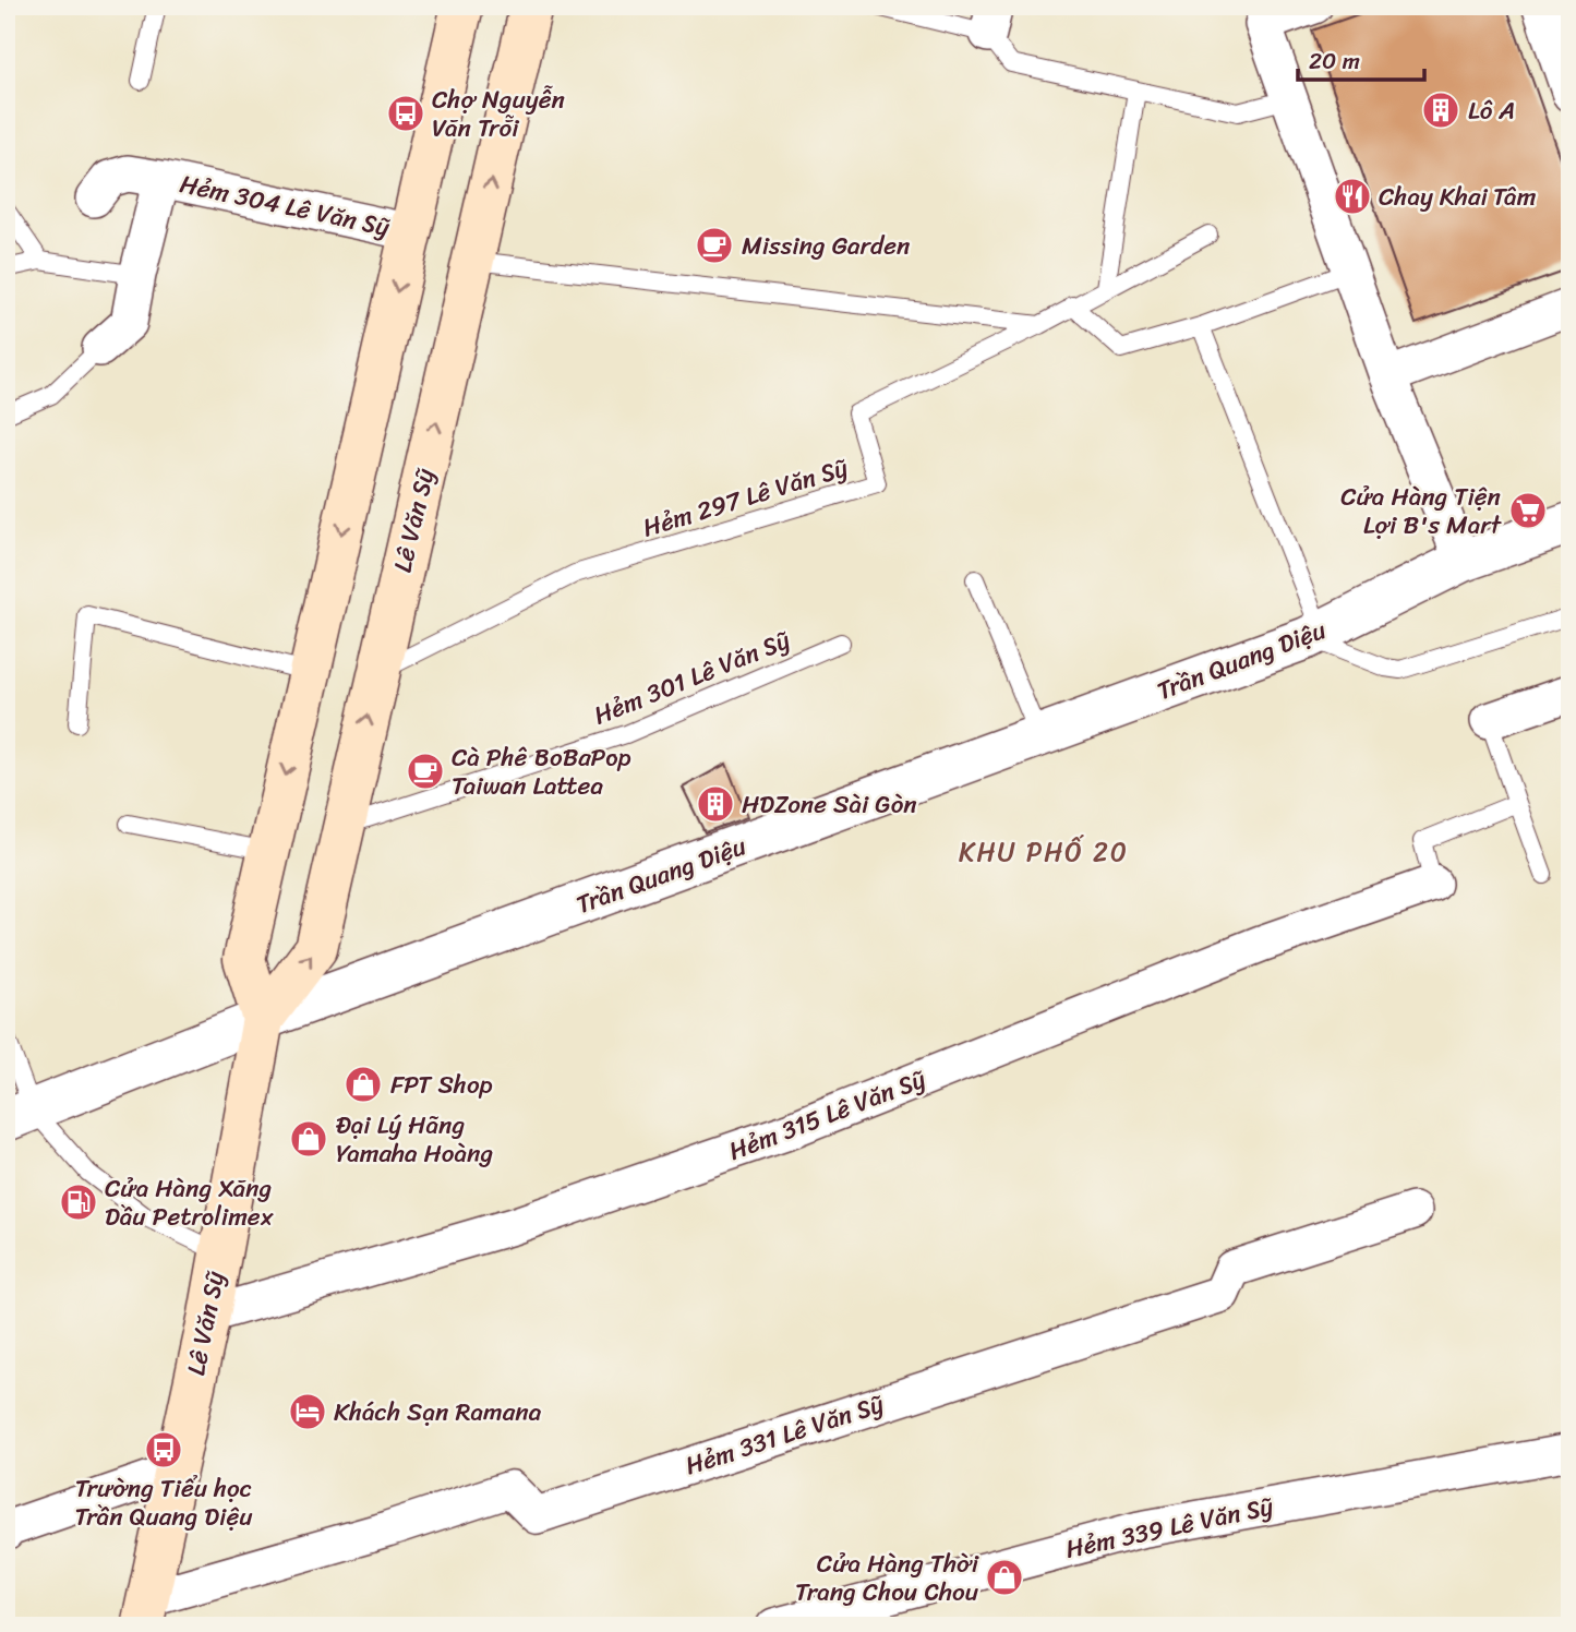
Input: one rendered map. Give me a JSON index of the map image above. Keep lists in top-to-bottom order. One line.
{"streets":{"main road":["Lê Văn Sỹ"],"street":["Hẻm 304 Lê Văn Sỹ","Trần Quang Diệu","Hẻm 315 Lê Văn Sỹ","Hẻm 331 Lê Văn Sỹ","Hẻm 339 Lê Văn Sỹ"],"lane":["Hẻm 297 Lê Văn Sỹ","Hẻm 301 Lê Văn Sỹ"]},"crossings":[["Hẻm 304 Lê Văn Sỹ","Lê Văn Sỹ"],["Hẻm 297 Lê Văn Sỹ","Lê Văn Sỹ"],["Lê Văn Sỹ","Trần Quang Diệu"],["Lê Văn Sỹ","Hẻm 301 Lê Văn Sỹ"],["Lê Văn Sỹ","Hẻm 315 Lê Văn Sỹ"],["Lê Văn Sỹ","Hẻm 331 Lê Văn Sỹ"]],"districts":["KHU PHỐ 20"],"places":{"building":["Lô A","HDZone Sài Gòn"],"bus stop":["Chợ Nguyễn Văn Trỗi","Trường Tiểu học Trần Quang Diệu"],"restaurant":["Chay Khai Tâm"],"cafe":["Missing Garden","Cà Phê BoBaPop Taiwan Lattea"],"supermarket":["Cửa Hàng Tiện Lợi B's Mart"],"shop":["FPT Shop","Đại Lý Hãng Yamaha Hoàng","Cửa Hàng Thời Trang Chou Chou"],"fuel station":["Cửa Hàng Xăng Dầu Petrolimex"],"hotel":["Khách Sạn Ramana"]},"scale_bar":"20 m"}
